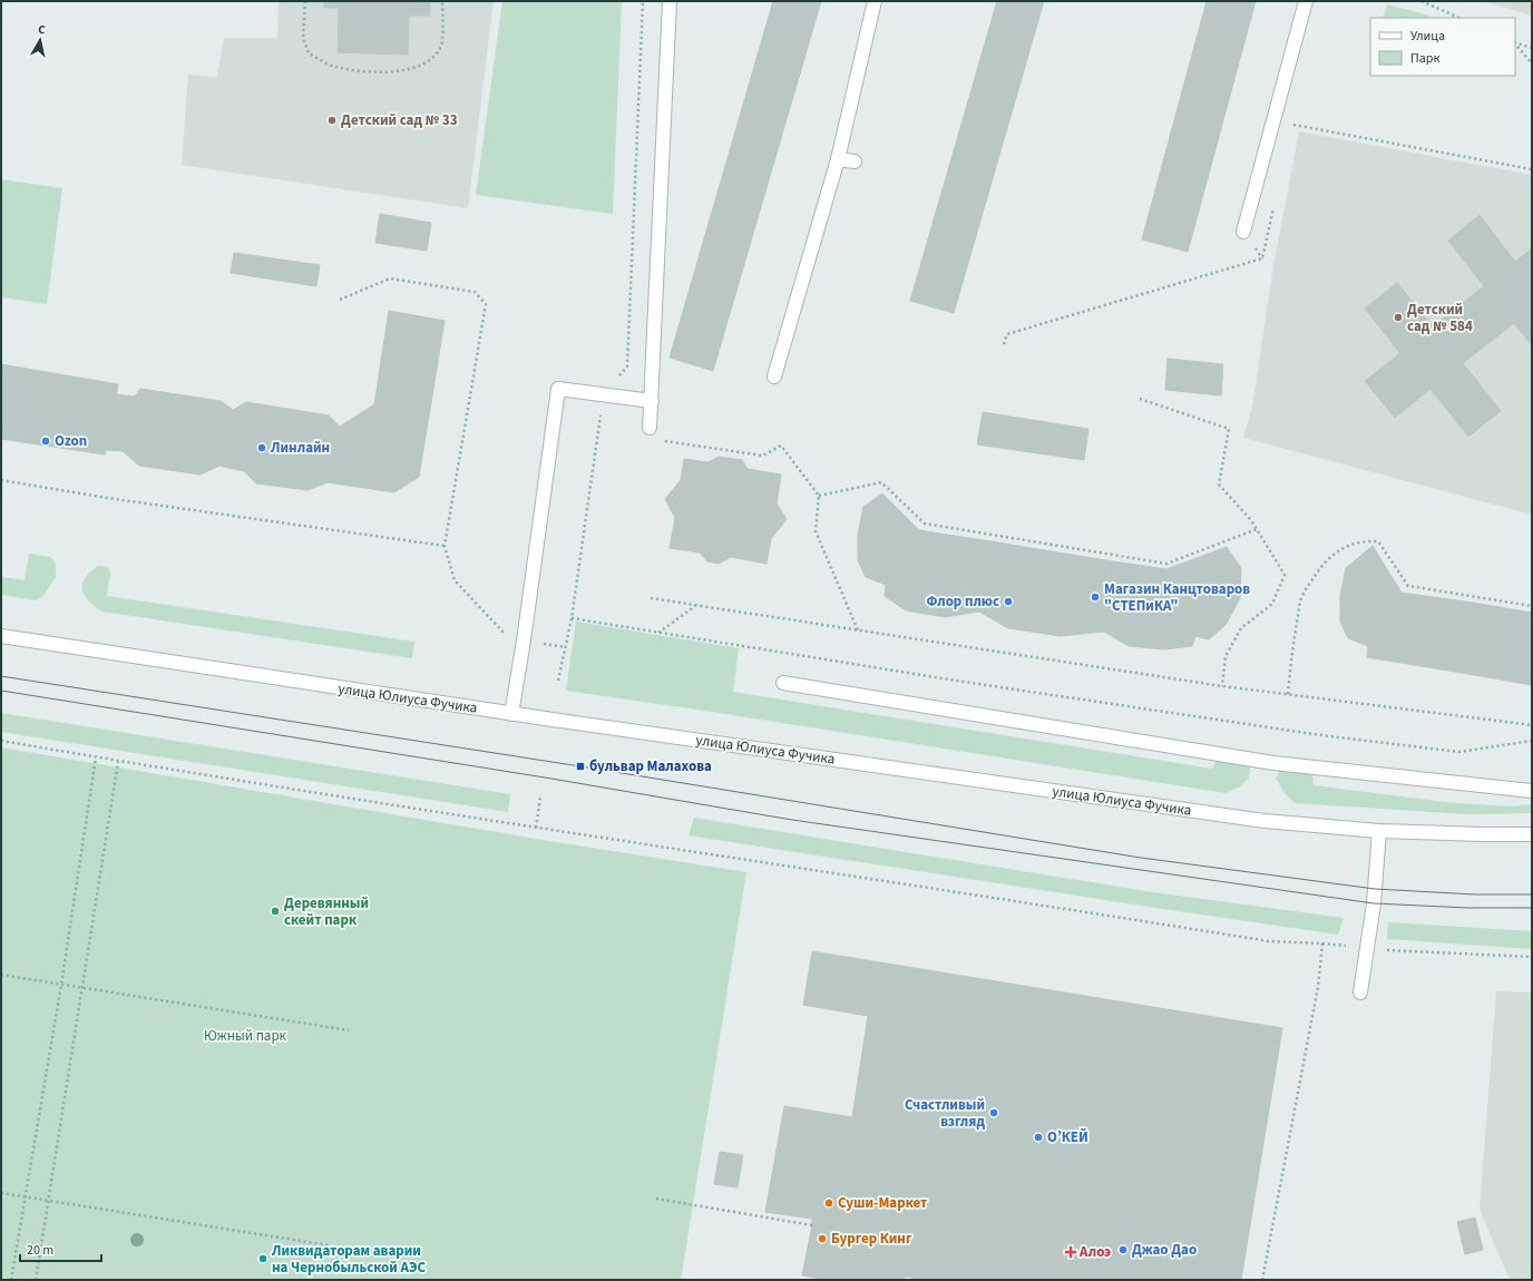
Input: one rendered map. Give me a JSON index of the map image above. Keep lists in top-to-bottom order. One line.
{"streets":{"street":["улица Юлиуса Фучика"]},"parks":["Южный парк"],"places":{"other":["Детский сад № 33","Детский сад № 584","Ozon","Линлайн","Магазин Канцтоваров \"СТЕПиКА\"","Флор плюс","Деревянный скейт парк","Счастливый взгляд","О’КЕЙ","Суши-Маркет","Бургер Кинг","Джао Дао","Ликвидаторам аварии на Чернобыльской АЭС"],"transit":["бульвар Малахова"],"health":["Алоэ"]},"legend":["Улица","Парк"],"scale_bar":"20 m","north":"top"}
